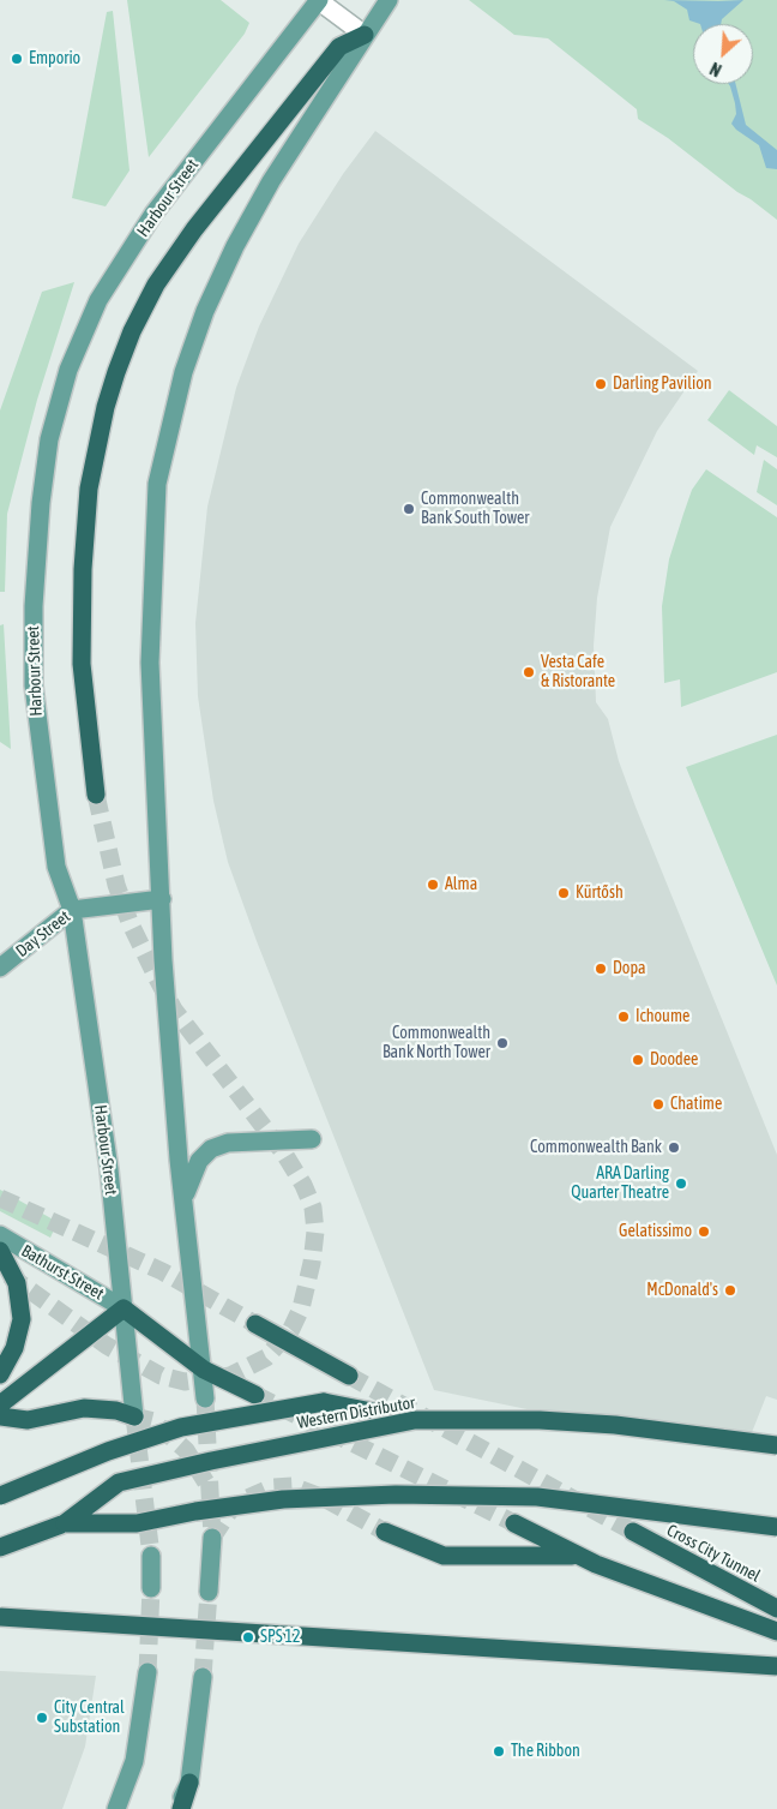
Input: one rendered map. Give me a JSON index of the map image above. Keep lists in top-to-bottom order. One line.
{"streets":{"highway":["Western Distributor","Cross City Tunnel"],"main road":["Harbour Street","Day Street","Bathurst Street"]},"crossings":[["Harbour Street","Day Street"],["Harbour Street","Bathurst Street"]],"places":["Emporio","Darling Pavilion","Commonwealth Bank South Tower","Vesta Cafe & Ristorante","Alma","Kürtősh","Dopa","Ichoume","Commonwealth Bank North Tower","Doodee","Chatime","Commonwealth Bank","ARA Darling Quarter Theatre","Gelatissimo","McDonald's","SPS 12","City Central Substation","The Ribbon"],"north":"bottom left"}
